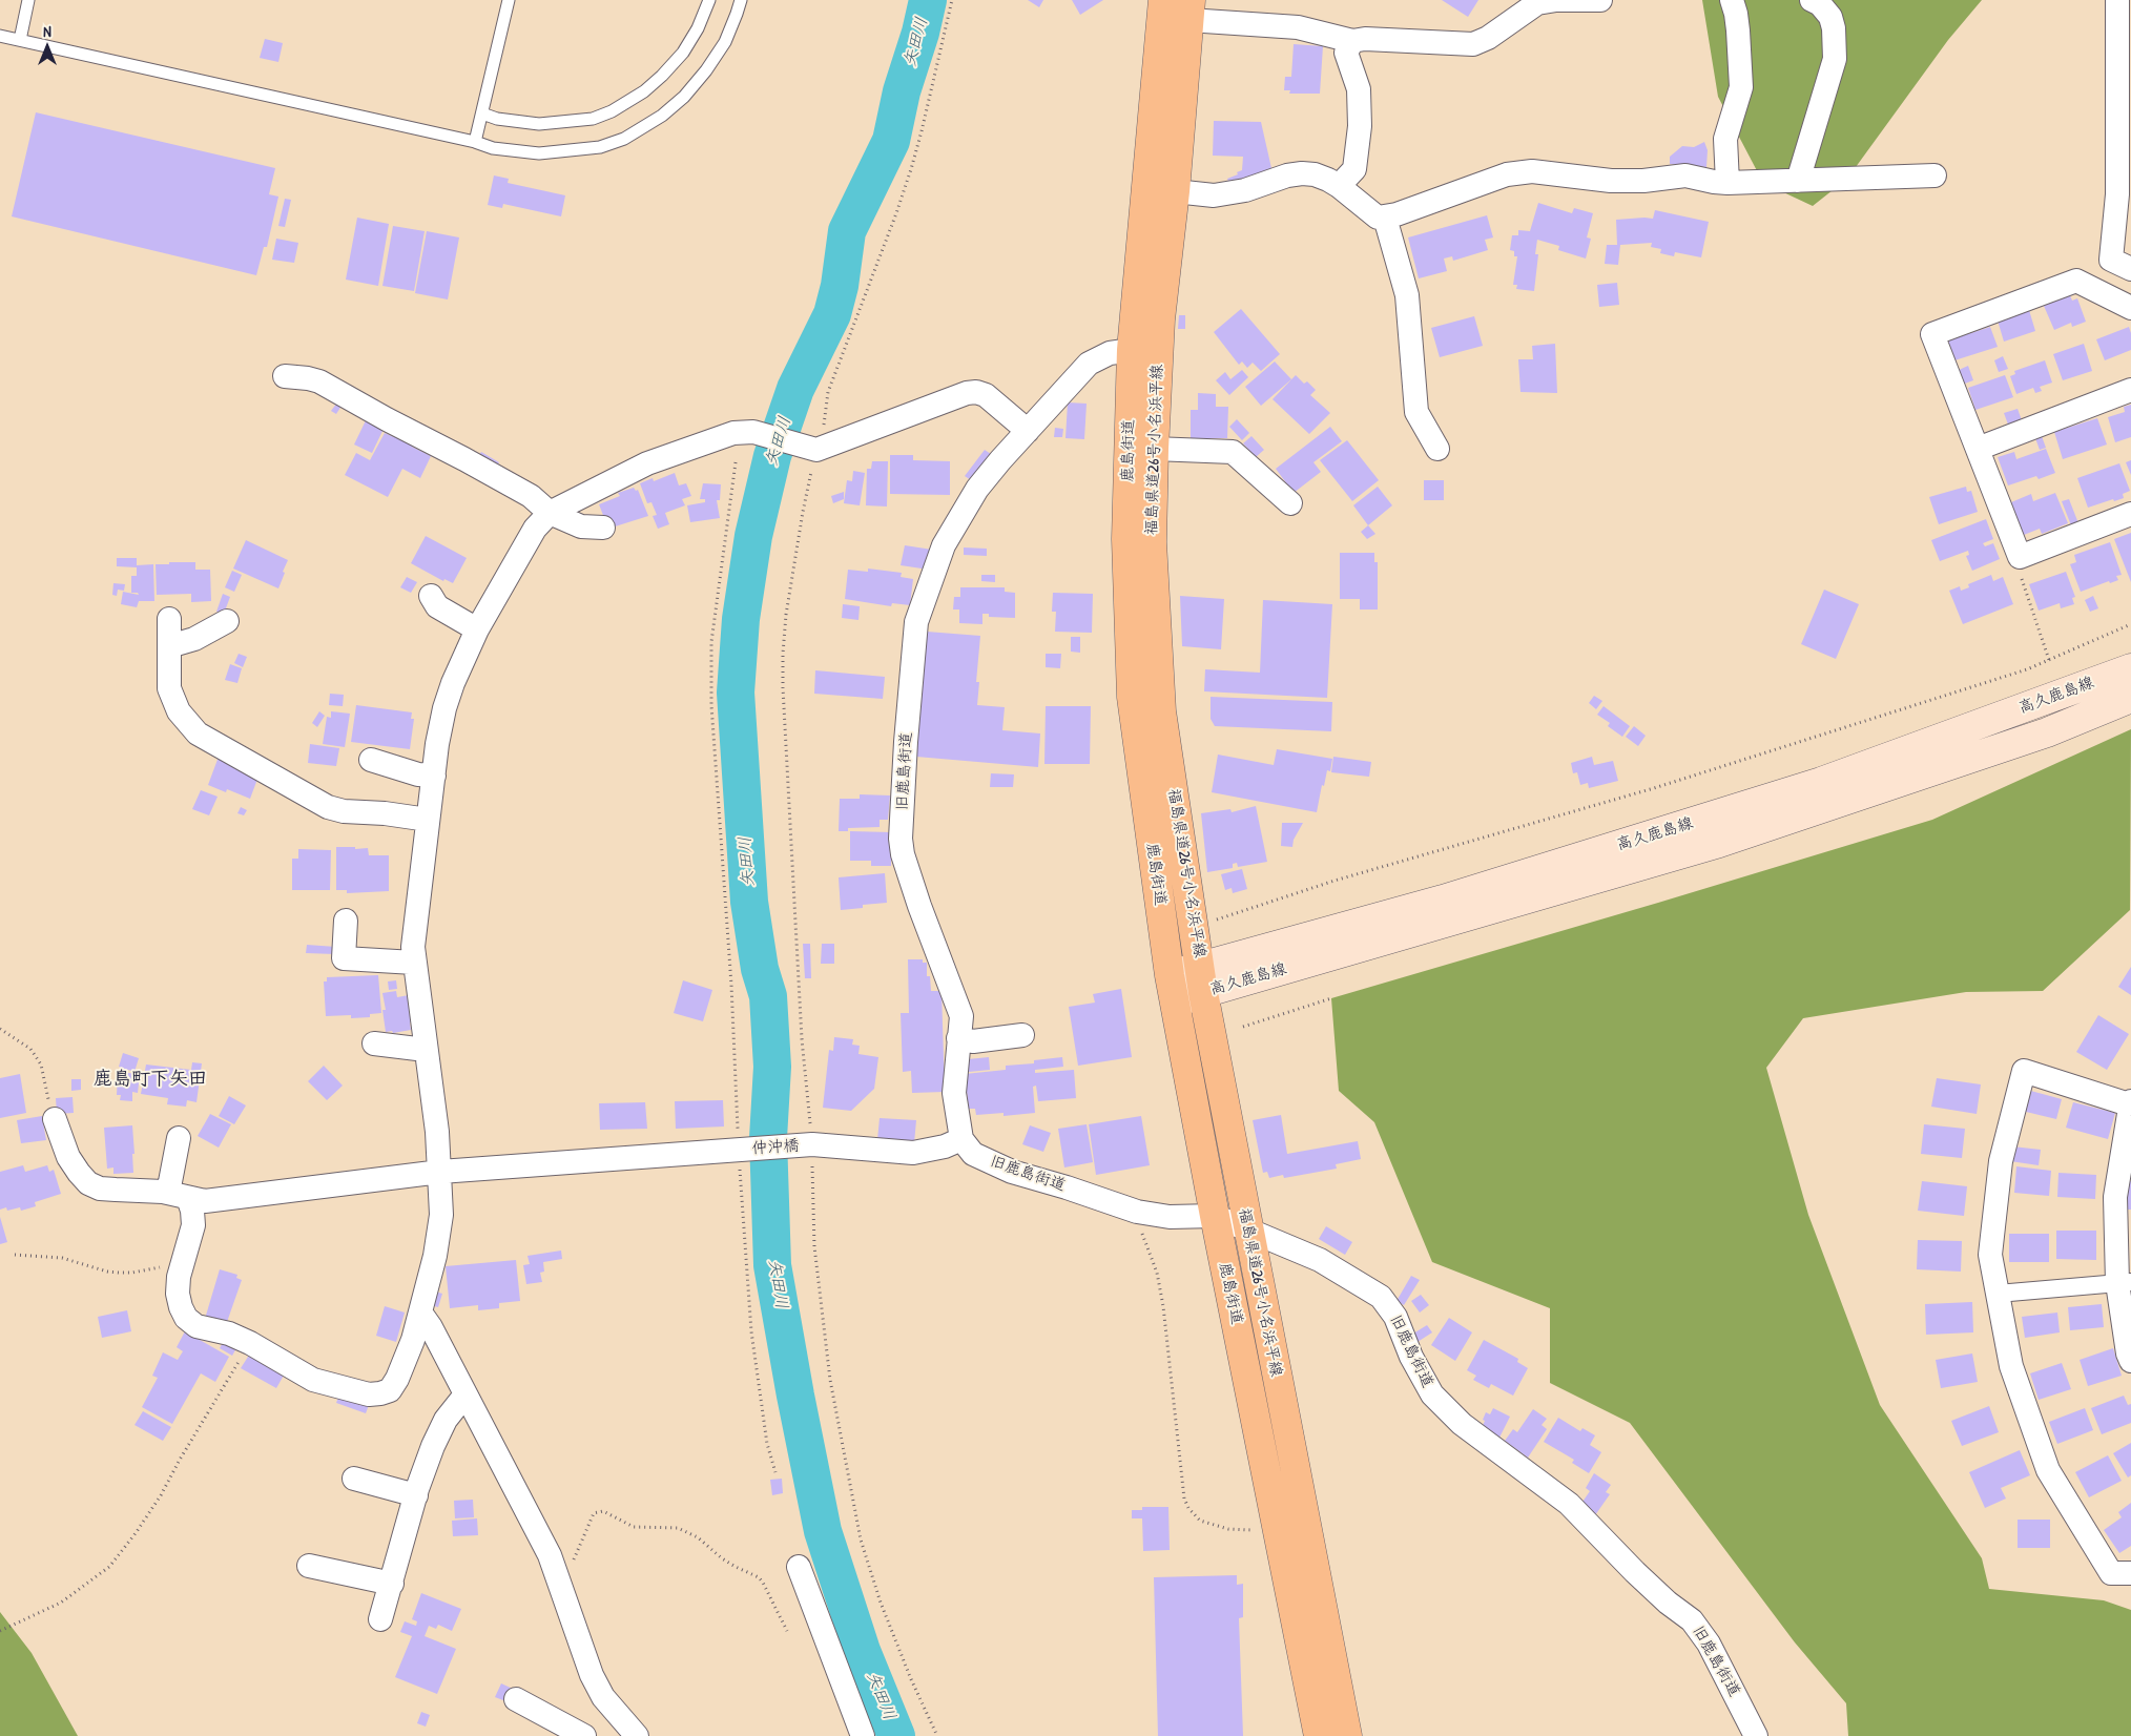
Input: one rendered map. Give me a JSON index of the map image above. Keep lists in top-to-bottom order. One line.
{"streets":{"main road":["福島県道26号小名浜平線","鹿島街道","高久鹿島線"],"street":["旧鹿島街道","仲沖橋"]},"crossings":[["福島県道26号小名浜平線","高久鹿島線"],["福島県道26号小名浜平線","旧鹿島街道"],["鹿島街道","高久鹿島線"],["鹿島街道","旧鹿島街道"],["旧鹿島街道","仲沖橋"]],"districts":["鹿島町下矢田"],"water":["矢田川"],"north":"top"}
